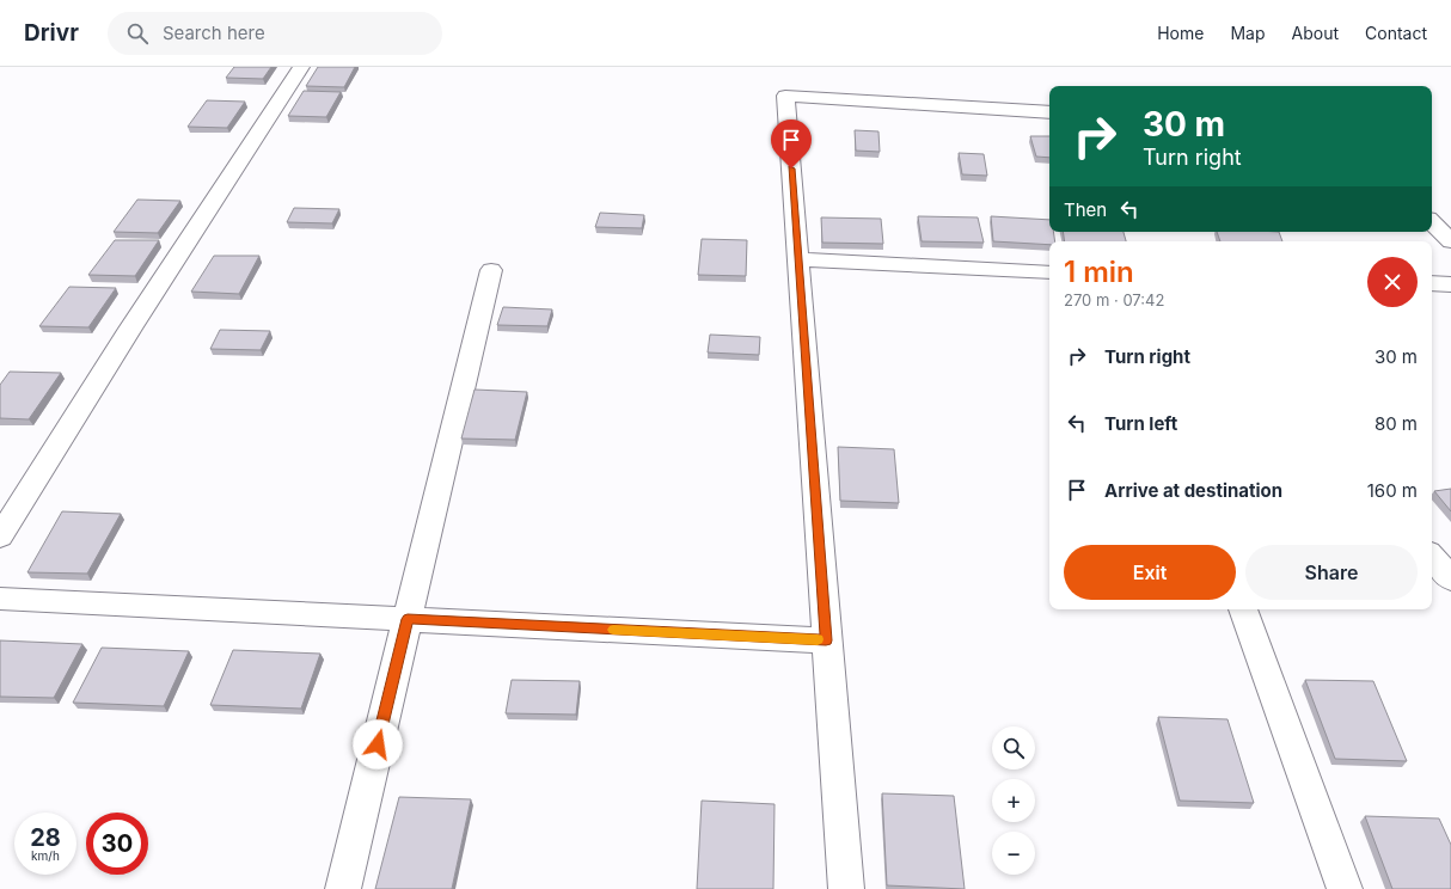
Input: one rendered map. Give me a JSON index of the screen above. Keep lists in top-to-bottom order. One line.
{"page":{"header":"Drivr","search":"Search here","nav":["Home","Map","About","Contact"],"turn":["30 m","Turn right"],"then":"Then","heading":["1 min","270 m · 07:42"],"list":[{"name":"Turn right","value":"30 m"},{"name":"Turn left","value":"80 m"},{"name":"Arrive at destination","value":"160 m"}],"buttons":["Exit","Share"],"map_buttons":["+","−"],"speed":"28 km/h","limit":"30"}}
